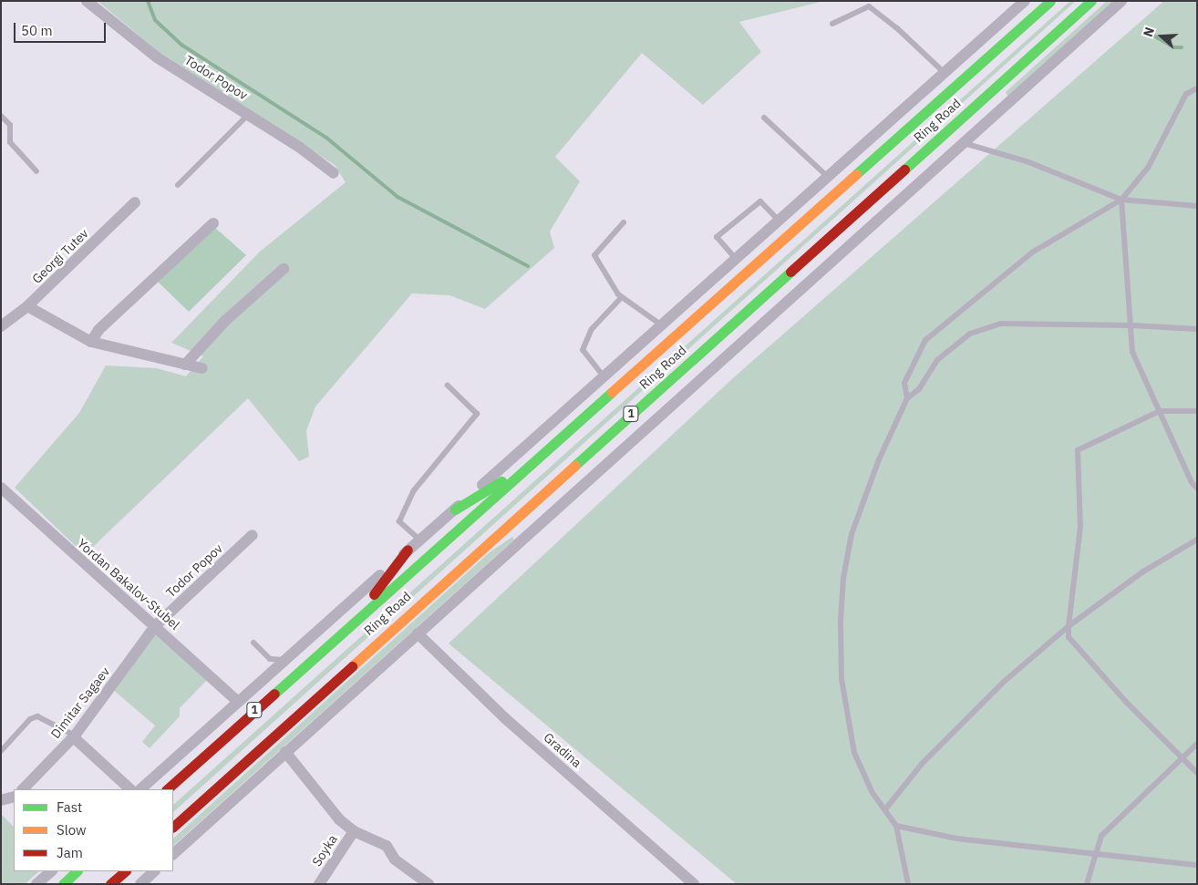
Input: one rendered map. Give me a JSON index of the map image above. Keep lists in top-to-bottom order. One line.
{"streets":{"highway":["Ring Road","1"],"street":["Todor Popov","Georgi Tutev","Yordan Bakalov-Stubel","Dimitar Sagaev","Gradina","Soyka"]},"crossings":[["Todor Popov","Yordan Bakalov-Stubel"],["Todor Popov","Dimitar Sagaev"],["Yordan Bakalov-Stubel","Dimitar Sagaev"]],"legend":["Fast","Slow","Jam"],"scale_bar":"50 m","north":"left"}
